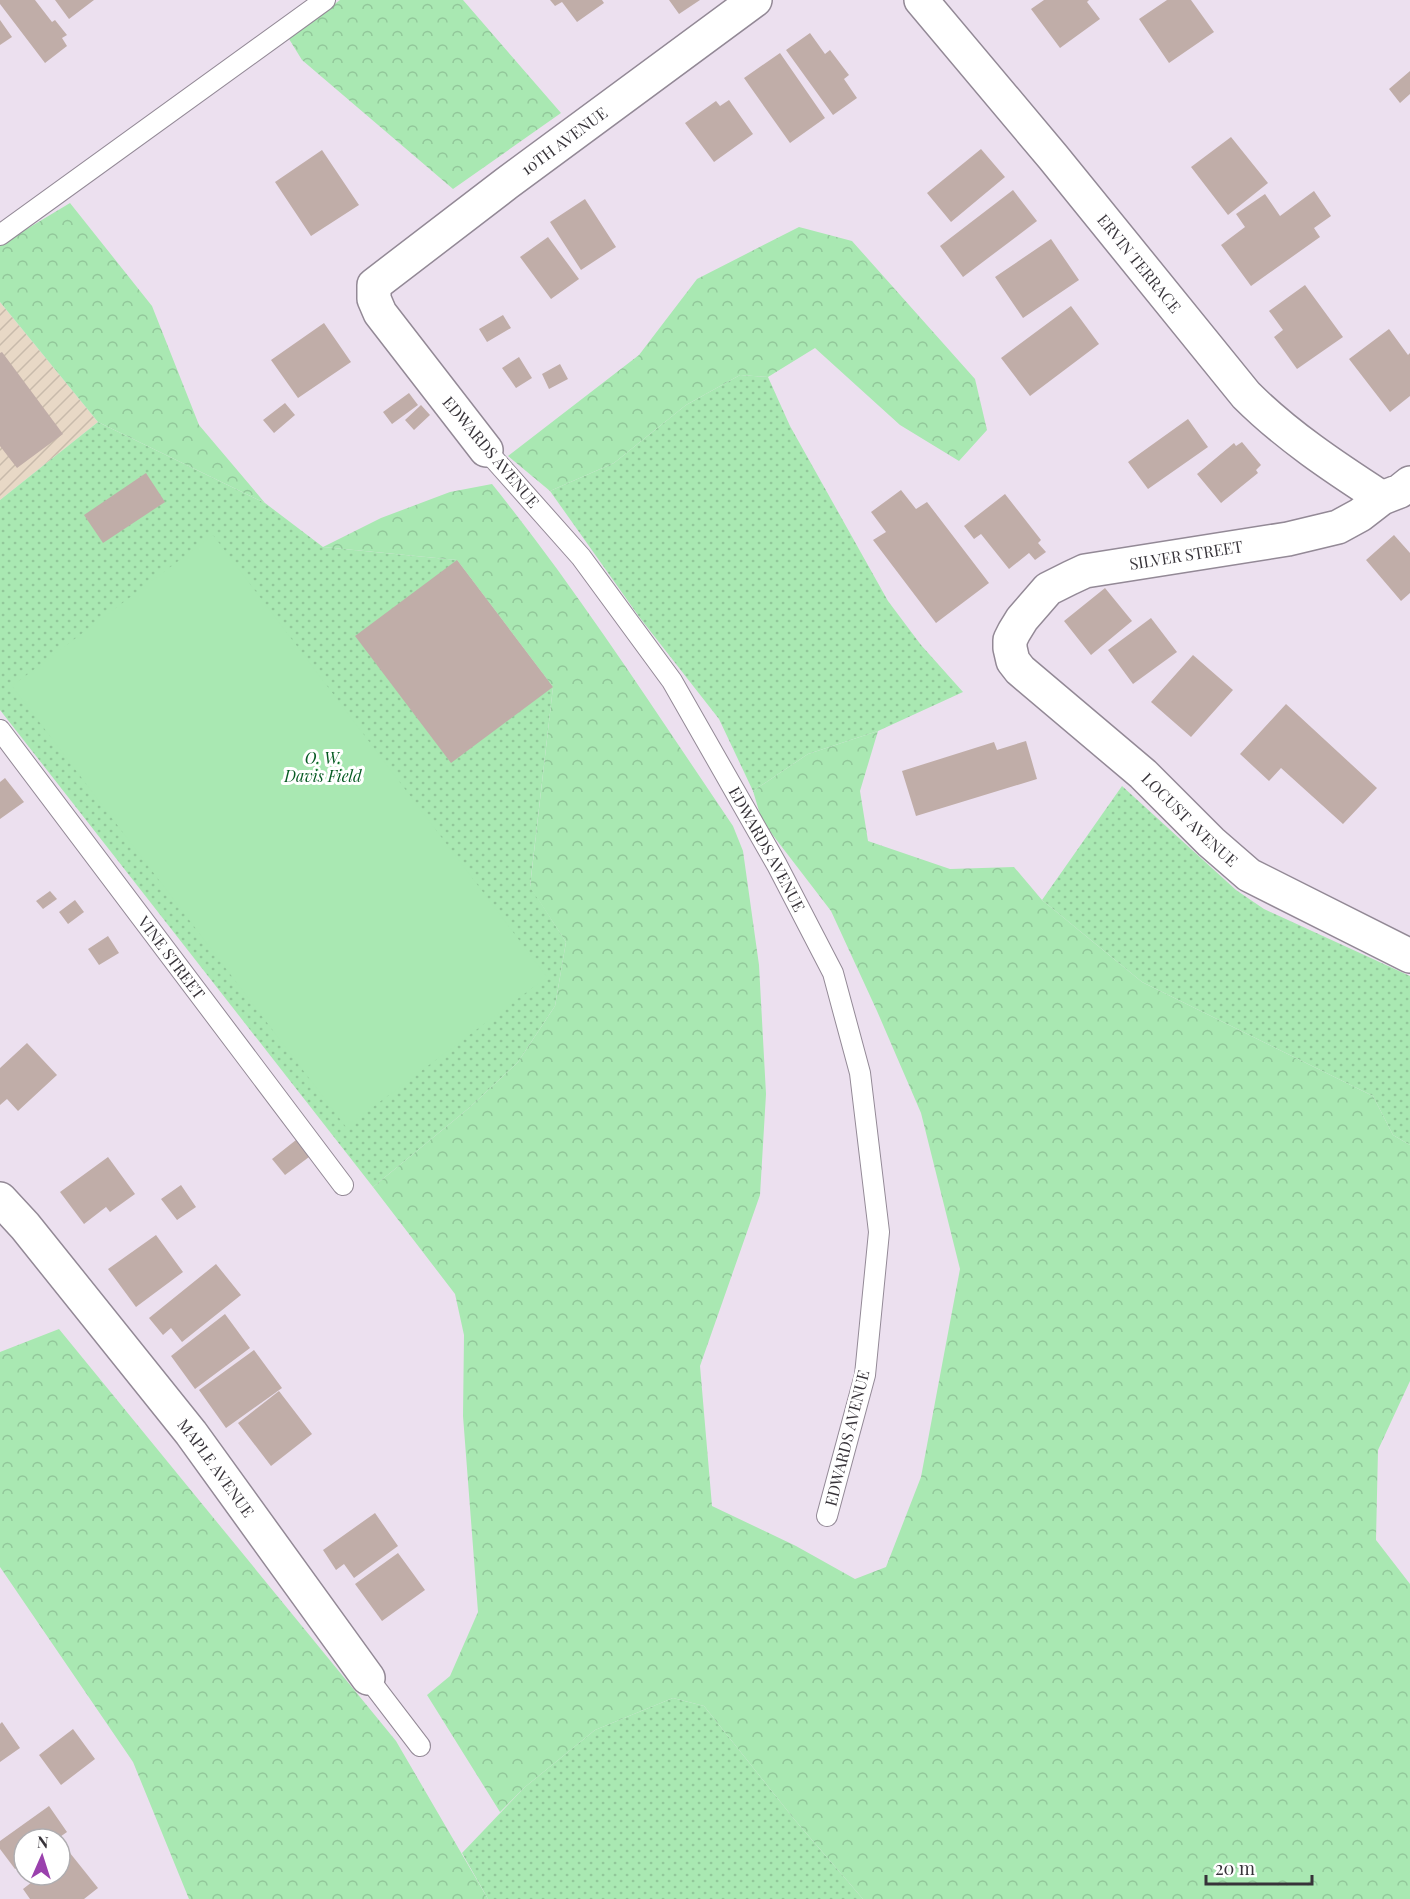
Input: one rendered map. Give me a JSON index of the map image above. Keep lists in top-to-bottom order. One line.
{"streets":{"street":["10TH AVENUE","ERVIN TERRACE","EDWARDS AVENUE","SILVER STREET","LOCUST AVENUE","MAPLE AVENUE"],"lane":["VINE STREET"]},"crossings":[["10TH AVENUE","EDWARDS AVENUE"],["ERVIN TERRACE","SILVER STREET"],["SILVER STREET","LOCUST AVENUE"]],"parks":["O. W. Davis Field"],"scale_bar":"20 m","north":"top"}
